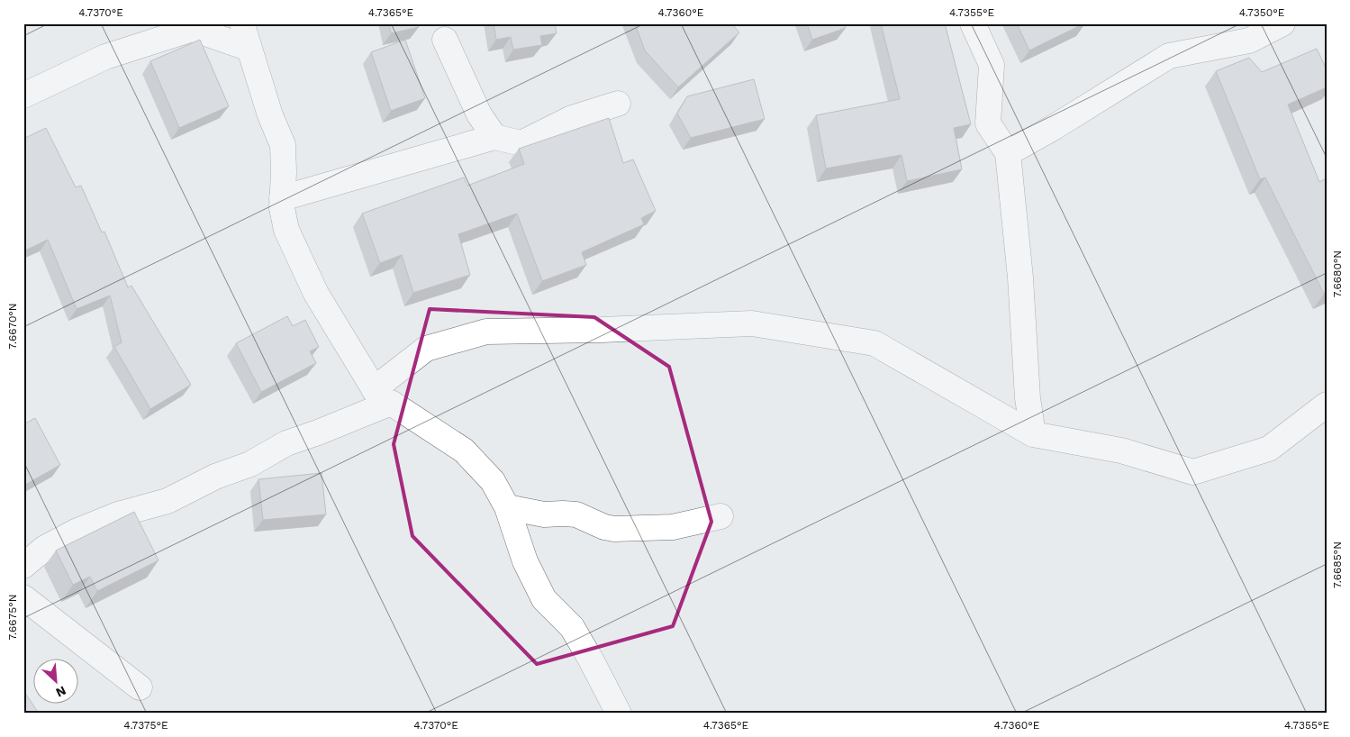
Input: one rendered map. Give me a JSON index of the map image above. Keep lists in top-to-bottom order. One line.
{"north":"bottom right","coordinates":["4.7370°E","4.7365°E","4.7360°E","4.7355°E","4.7350°E","7.6680°N","7.6670°N","7.6685°N","7.6675°N","4.7375°E"]}
